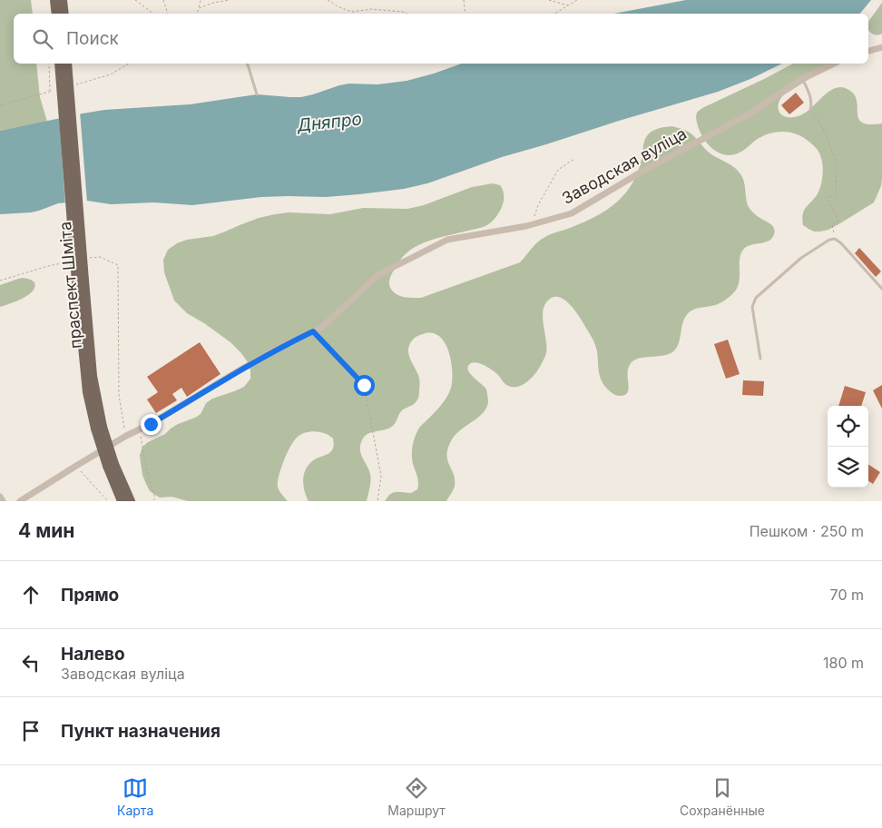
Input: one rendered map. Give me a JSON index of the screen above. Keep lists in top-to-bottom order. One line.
{"streets":{"main road":["праспект Шміта"],"street":["Заводская вуліца"]},"water":["Дняпро"],"page":{"search":"Поиск","heading":["4 мин","Пешком · 250 m"],"list":[["Прямо","70 m"],["Налево","Заводская вуліца","180 m"],"Пункт назначения"],"nav":["Карта","Маршрут","Сохранённые"]}}
